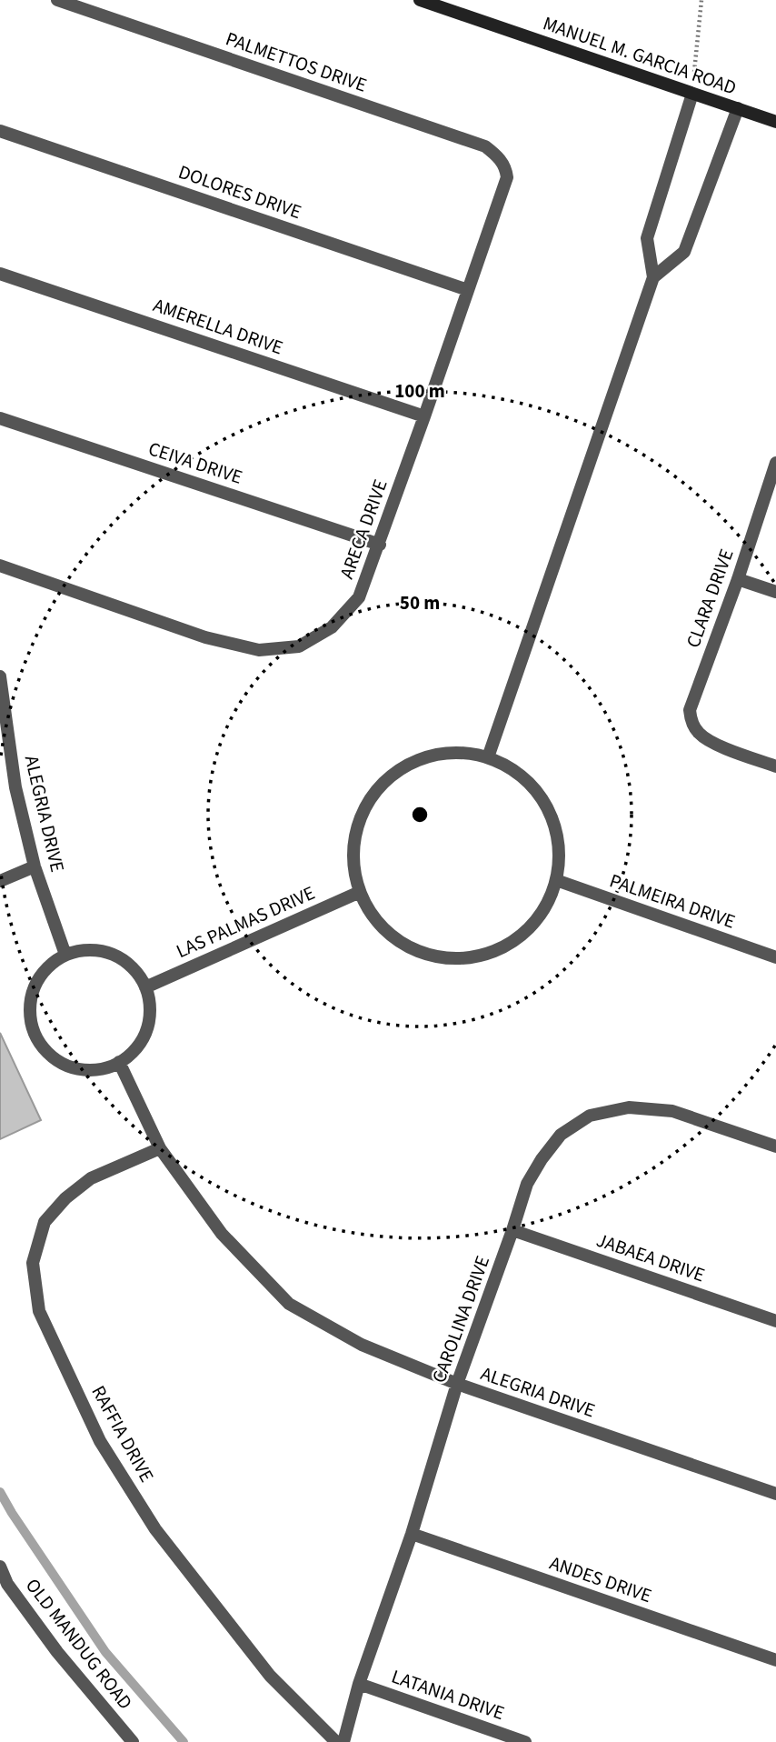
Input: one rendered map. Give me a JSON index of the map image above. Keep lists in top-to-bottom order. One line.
{"streets":{"main road":["MANUEL M. GARCIA ROAD"],"street":["PALMETTOS DRIVE","DOLORES DRIVE","AMERELLA DRIVE","CEIVA DRIVE","ARECA DRIVE","CLARA DRIVE","ALEGRIA DRIVE","PALMEIRA DRIVE","LAS PALMAS DRIVE","JABAEA DRIVE","CAROLINA DRIVE","RAFFIA DRIVE","ANDES DRIVE","OLD MANDUG ROAD","LATANIA DRIVE"]},"crossings":[["PALMETTOS DRIVE","ARECA DRIVE"],["DOLORES DRIVE","ARECA DRIVE"],["AMERELLA DRIVE","ARECA DRIVE"],["CEIVA DRIVE","ARECA DRIVE"],["ALEGRIA DRIVE","LAS PALMAS DRIVE"],["ALEGRIA DRIVE","CAROLINA DRIVE"],["ALEGRIA DRIVE","RAFFIA DRIVE"],["PALMEIRA DRIVE","LAS PALMAS DRIVE"],["JABAEA DRIVE","CAROLINA DRIVE"],["CAROLINA DRIVE","ANDES DRIVE"],["CAROLINA DRIVE","LATANIA DRIVE"]],"rings":["100 m","50 m"]}
